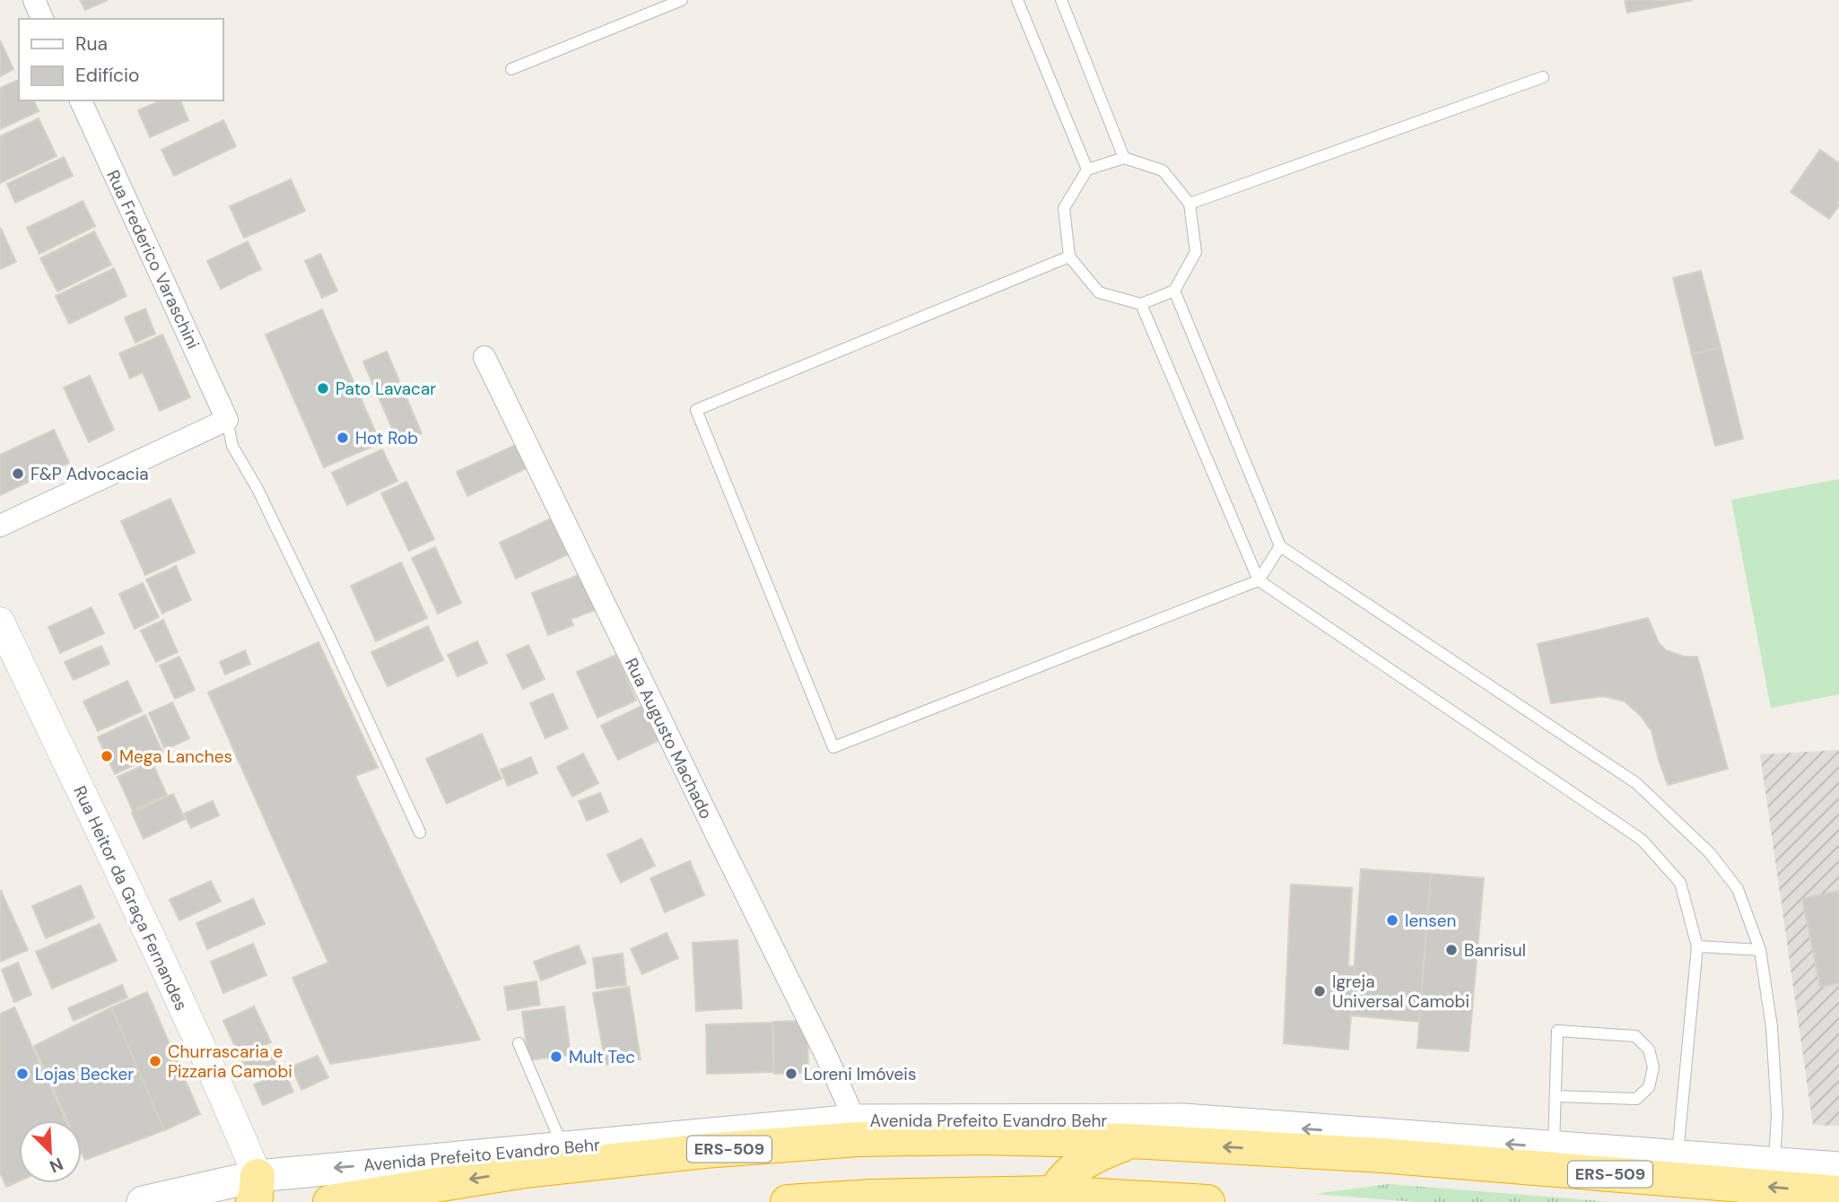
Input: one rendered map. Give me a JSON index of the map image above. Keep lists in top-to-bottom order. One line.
{"streets":{"highway":["Avenida Prefeito Evandro Behr","ERS-509"],"street":["Rua Frederico Varaschini","Rua Augusto Machado","Rua Heitor da Graça Fernandes"]},"crossings":[["Rua Augusto Machado","Avenida Prefeito Evandro Behr"],["Rua Heitor da Graça Fernandes","Avenida Prefeito Evandro Behr"],["Avenida Prefeito Evandro Behr","ERS-509"]],"one_way":["Avenida Prefeito Evandro Behr"],"places":["Pato Lavacar","Hot Rob","F&P Advocacia","Mega Lanches","Iensen","Banrisul","Igreja Universal Camobi","Mult Tec","Churrascaria e Pizzaria Camobi","Lojas Becker","Loreni Imóveis"],"legend":["Rua","Edifício"],"north":"bottom right"}
